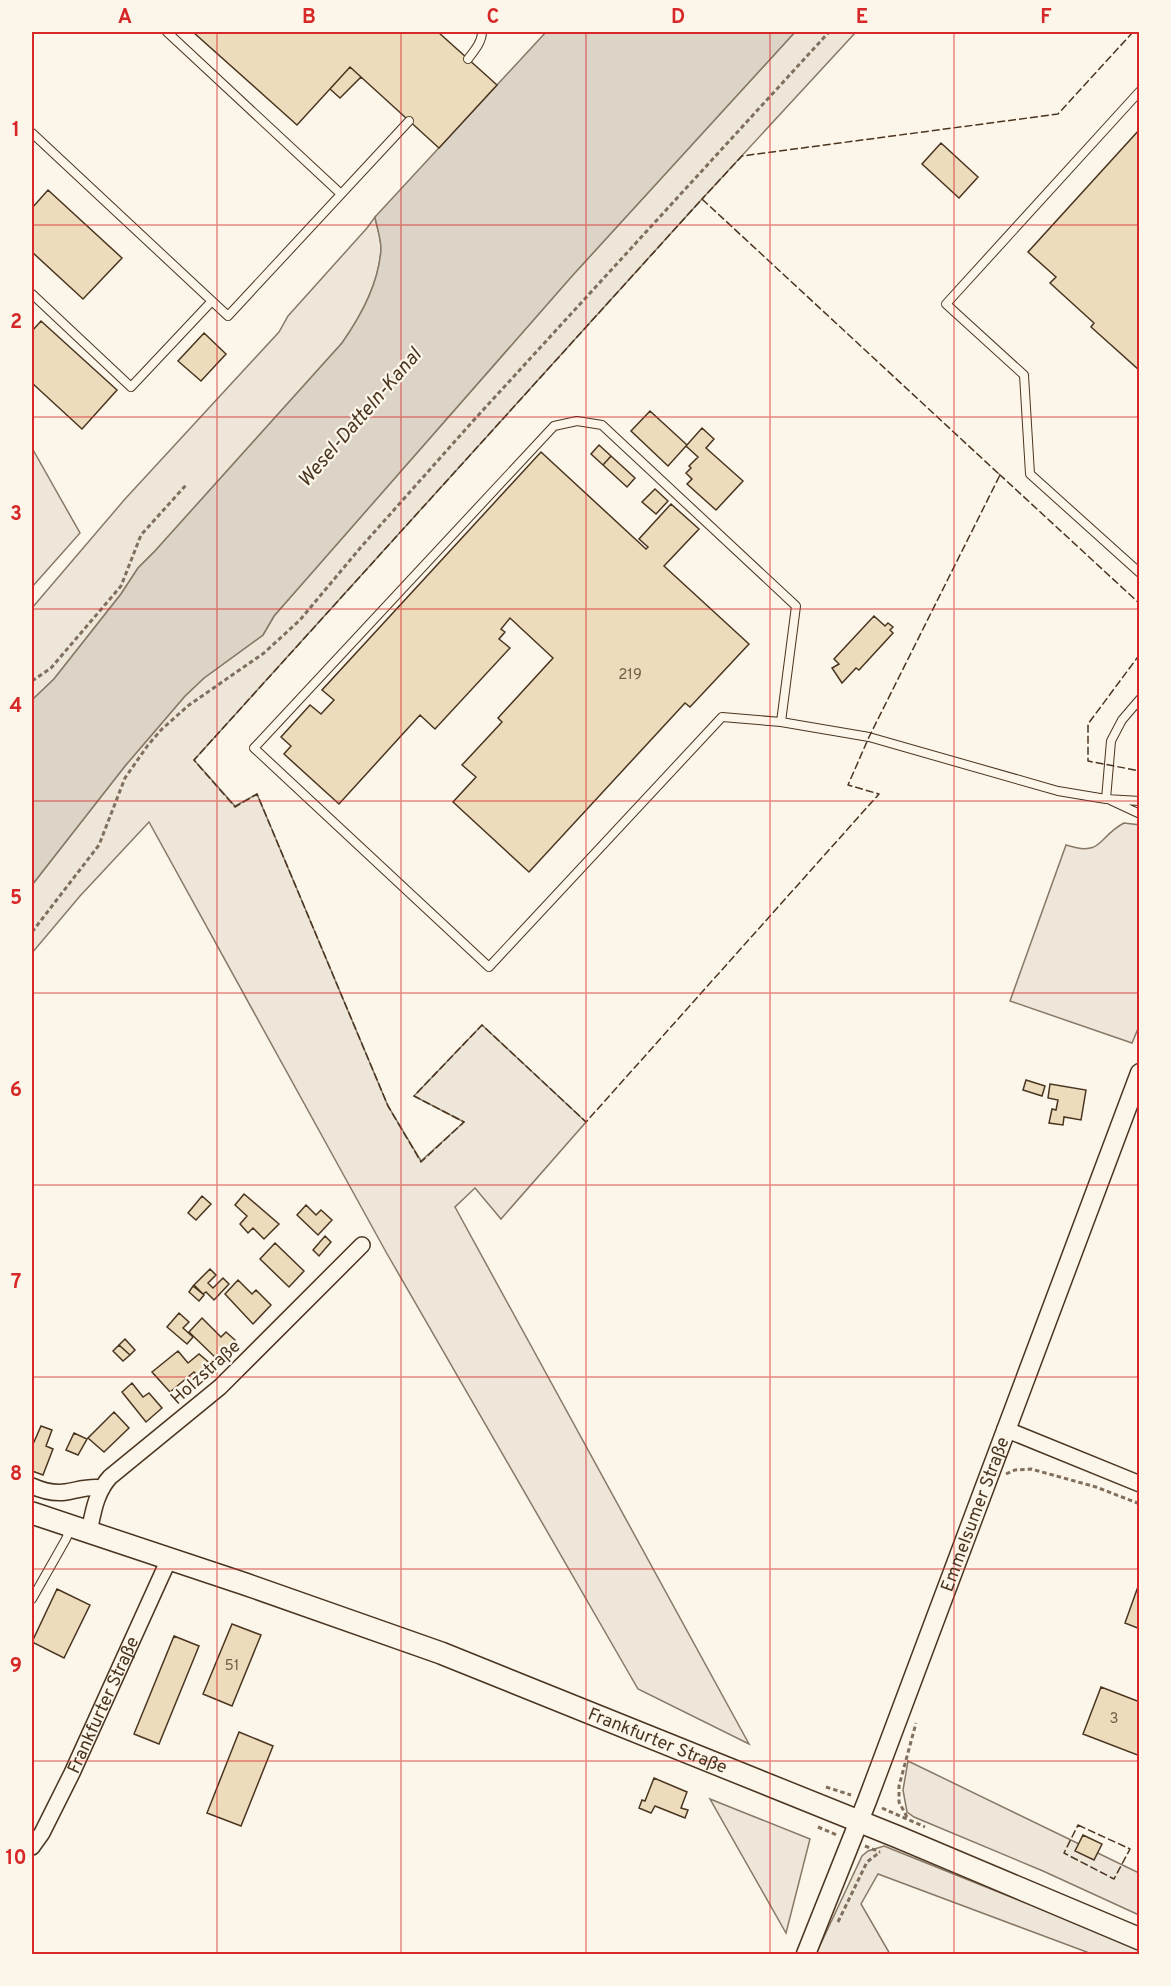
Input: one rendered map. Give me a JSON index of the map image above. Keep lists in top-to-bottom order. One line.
{"streets":{"main road":["Frankfurter Straße"],"street":["Holzstraße","Emmelsumer Straße"]},"crossings":[["Holzstraße","Frankfurter Straße"],["Emmelsumer Straße","Frankfurter Straße"]],"water":["Wesel-Datteln-Kanal"],"house_numbers":["219","51","3"],"grid":{"columns":["A","B","C","D","E","F"],"rows":["1","2","3","4","5","6","7","8","9","10"]}}
